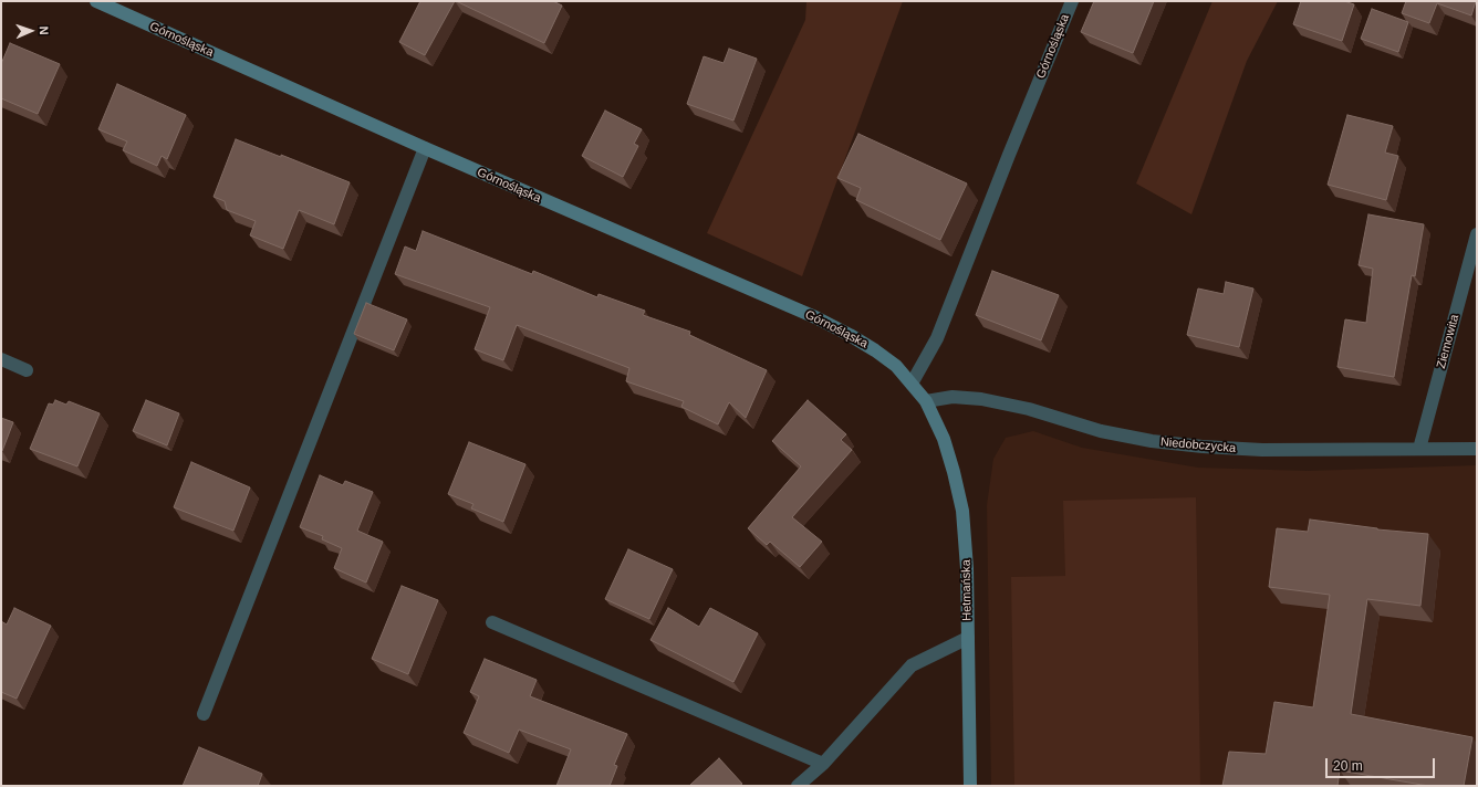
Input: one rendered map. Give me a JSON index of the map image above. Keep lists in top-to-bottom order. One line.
{"streets":{"street":["Górnośląska","Ziemowita","Niedobczycka","Hetmańska"]},"crossings":[["Górnośląska","Niedobczycka"],["Górnośląska","Hetmańska"],["Ziemowita","Niedobczycka"],["Niedobczycka","Hetmańska"]],"scale_bar":"20 m","north":"right"}
